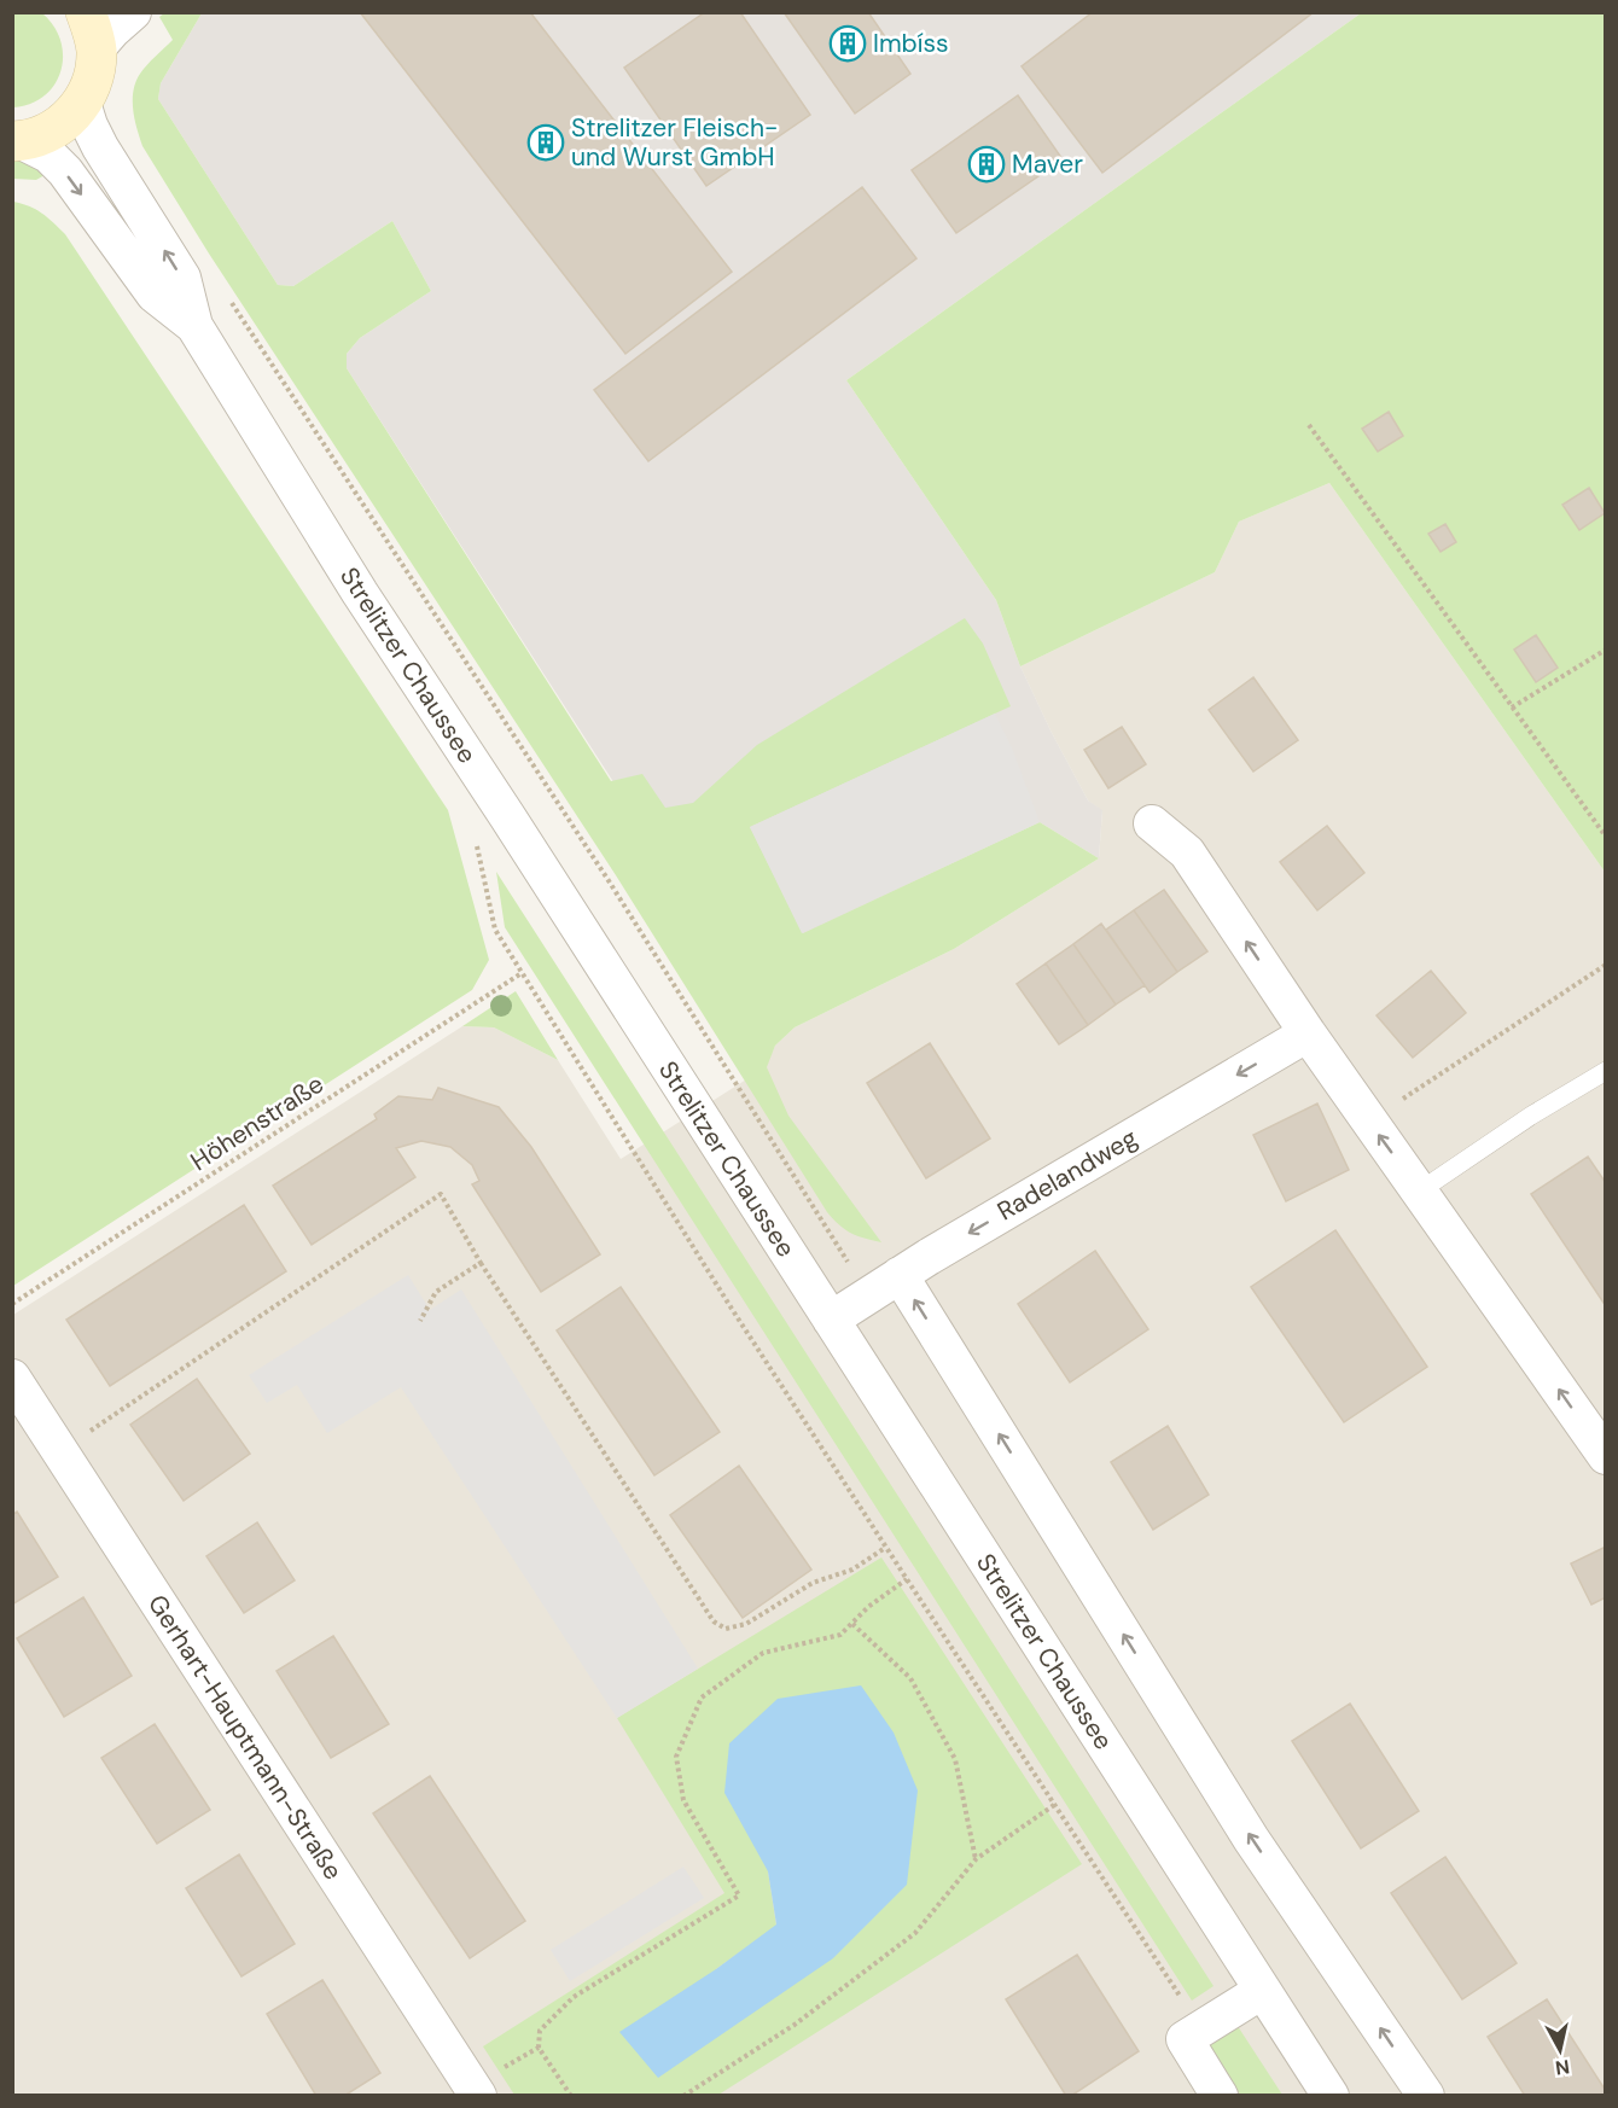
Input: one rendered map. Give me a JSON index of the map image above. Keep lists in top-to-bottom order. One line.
{"streets":{"main road":["Strelitzer Chaussee"],"street":["Radelandweg","Gerhart-Hauptmann-Straße"],"path":["Höhenstraße"]},"crossings":[["Strelitzer Chaussee","Radelandweg"]],"one_way":["Radelandweg"],"places":{"building":["Imbíss","Strelitzer Fleisch- und Wurst GmbH","Maver"]},"north":"bottom"}
